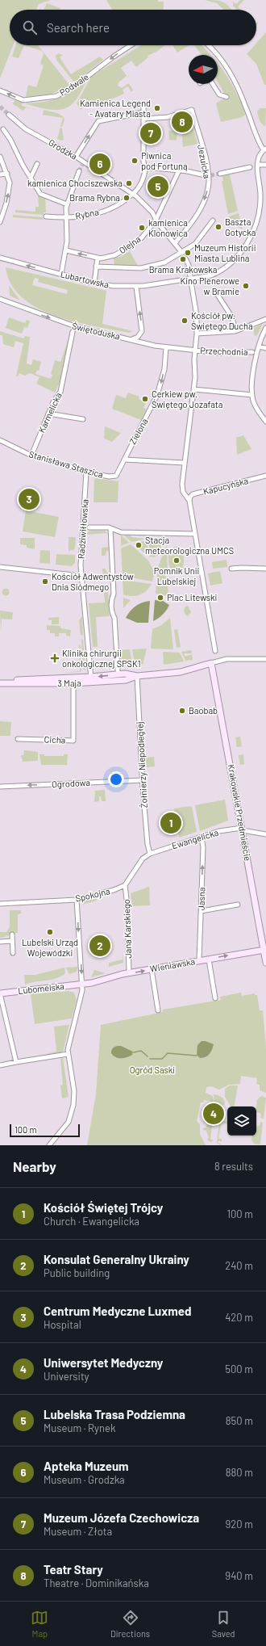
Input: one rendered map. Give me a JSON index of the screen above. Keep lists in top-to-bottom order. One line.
{"streets":{"street":["Podwale","Grodzka","Jezuicka","Rybna","Olejna","Lubartowska","Świętoduska","Przechodnia","Karmelicka","Zielona","Stanisława Staszica","Kapucyńska","Radziwiłłowska","3 Maja","Cicha","Żołnierzy Niepodległej","Ogrodowa","Krakowskie Przedmieście","Ewangelicka","Spokojna","Jasna","Jana Karskiego","Wieniawska","Lubomelska"]},"crossings":[["Grodzka","Jezuicka"],["Grodzka","Rybna"],["Grodzka","Olejna"],["Świętoduska","Przechodnia"],["Świętoduska","Zielona"],["Karmelicka","Stanisława Staszica"],["Zielona","Stanisława Staszica"],["Stanisława Staszica","Radziwiłłowska"],["Radziwiłłowska","3 Maja"],["3 Maja","Cicha"],["3 Maja","Żołnierzy Niepodległej"],["3 Maja","Krakowskie Przedmieście"],["Żołnierzy Niepodległej","Ogrodowa"],["Żołnierzy Niepodległej","Ewangelicka"],["Krakowskie Przedmieście","Ewangelicka"],["Krakowskie Przedmieście","Wieniawska"],["Ewangelicka","Jasna"],["Spokojna","Jana Karskiego"],["Jasna","Wieniawska"],["Jana Karskiego","Wieniawska"],["Wieniawska","Lubomelska"]],"one_way":["Podwale","Świętoduska","Ogrodowa","Jasna"],"parks":["Ogród Saski"],"places":{"other":["Kamienica Legend - Avatary Miasta","Piwnica pod Fortuną","kamienica Chociszewska","Brama Rybna","Baszta Gotycka","kamienica Klonowica","Muzeum Historii Miasta Lublina","Brama Krakowska","Kino Plenerowe w Bramie","Kościół pw. Świętego Ducha","Cerkiew pw. Świętego Jozafata","Stacja meteorologiczna UMCS","Pomnik Unii Lubelskiej","Kościół Adwentystów Dnia Siódmego","Plac Litewski","Baobab","Lubelski Urząd Wojewódzki"],"health":["Klinika chirurgii onkologicznej SPSK1"]},"scale_bar":"100 m","north":"left","page":{"search":"Search here","pins":["8","7","6","5","3","1","2","4"],"scale":"100 m","heading":["Nearby","8 results"],"list":[{"mark":"1","name":"Kościół Świętej Trójcy","note":"Church · Ewangelicka","value":"100 m"},{"mark":"2","name":"Konsulat Generalny Ukrainy","note":"Public building","value":"240 m"},{"mark":"3","name":"Centrum Medyczne Luxmed","note":"Hospital","value":"420 m"},{"mark":"4","name":"Uniwersytet Medyczny","note":"University","value":"500 m"},{"mark":"5","name":"Lubelska Trasa Podziemna","note":"Museum · Rynek","value":"850 m"},{"mark":"6","name":"Apteka Muzeum","note":"Museum · Grodzka","value":"880 m"},{"mark":"7","name":"Muzeum Józefa Czechowicza","note":"Museum · Złota","value":"920 m"},{"mark":"8","name":"Teatr Stary","note":"Theatre · Dominikańska","value":"940 m"}],"nav":["Map","Directions","Saved"]}}
